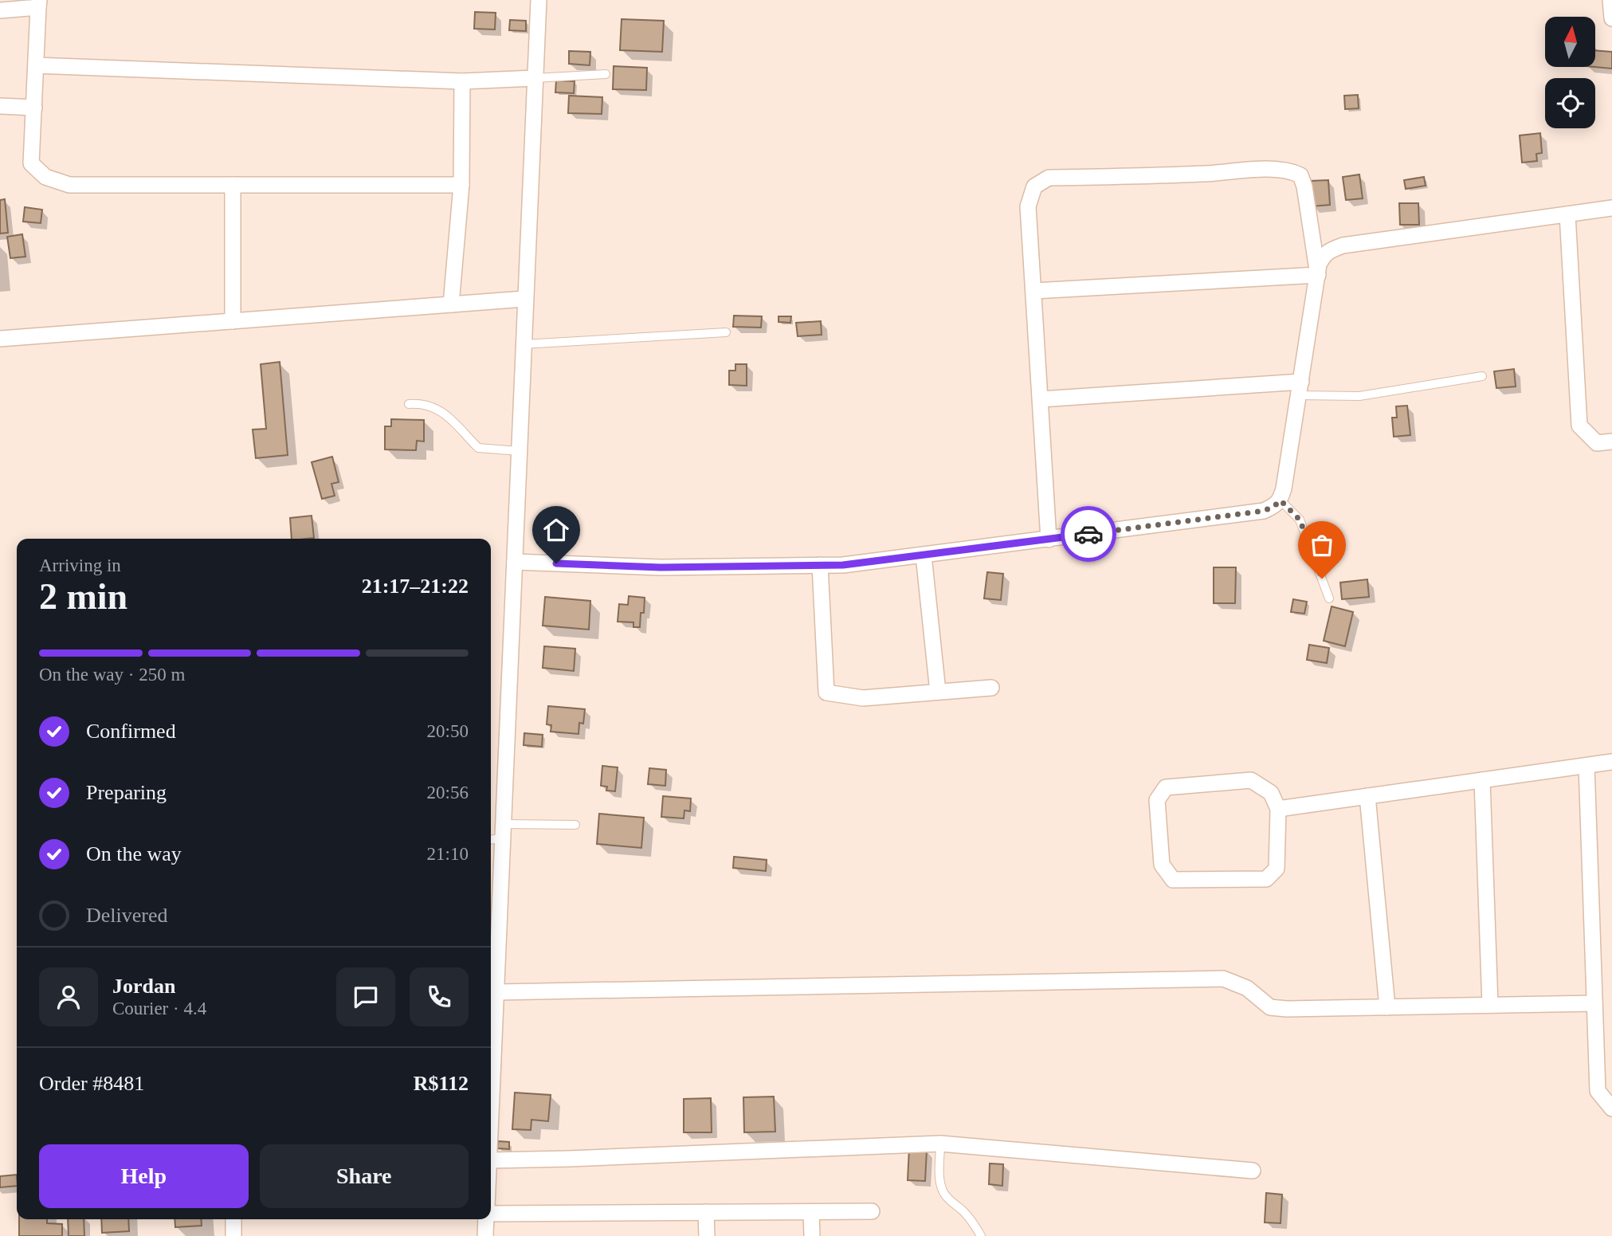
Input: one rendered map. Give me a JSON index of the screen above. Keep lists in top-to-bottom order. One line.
{"north":"top","page":{"heading":["2 min","Arriving in","21:17–21:22"],"panel":["Jordan","Courier · 4.4","Order #8481","R$112"],"bar":"On the way · 250 m","list":[["Confirmed","20:50"],["Preparing","20:56"],["On the way","21:10"],"Delivered"],"buttons":["Help","Share"]}}
